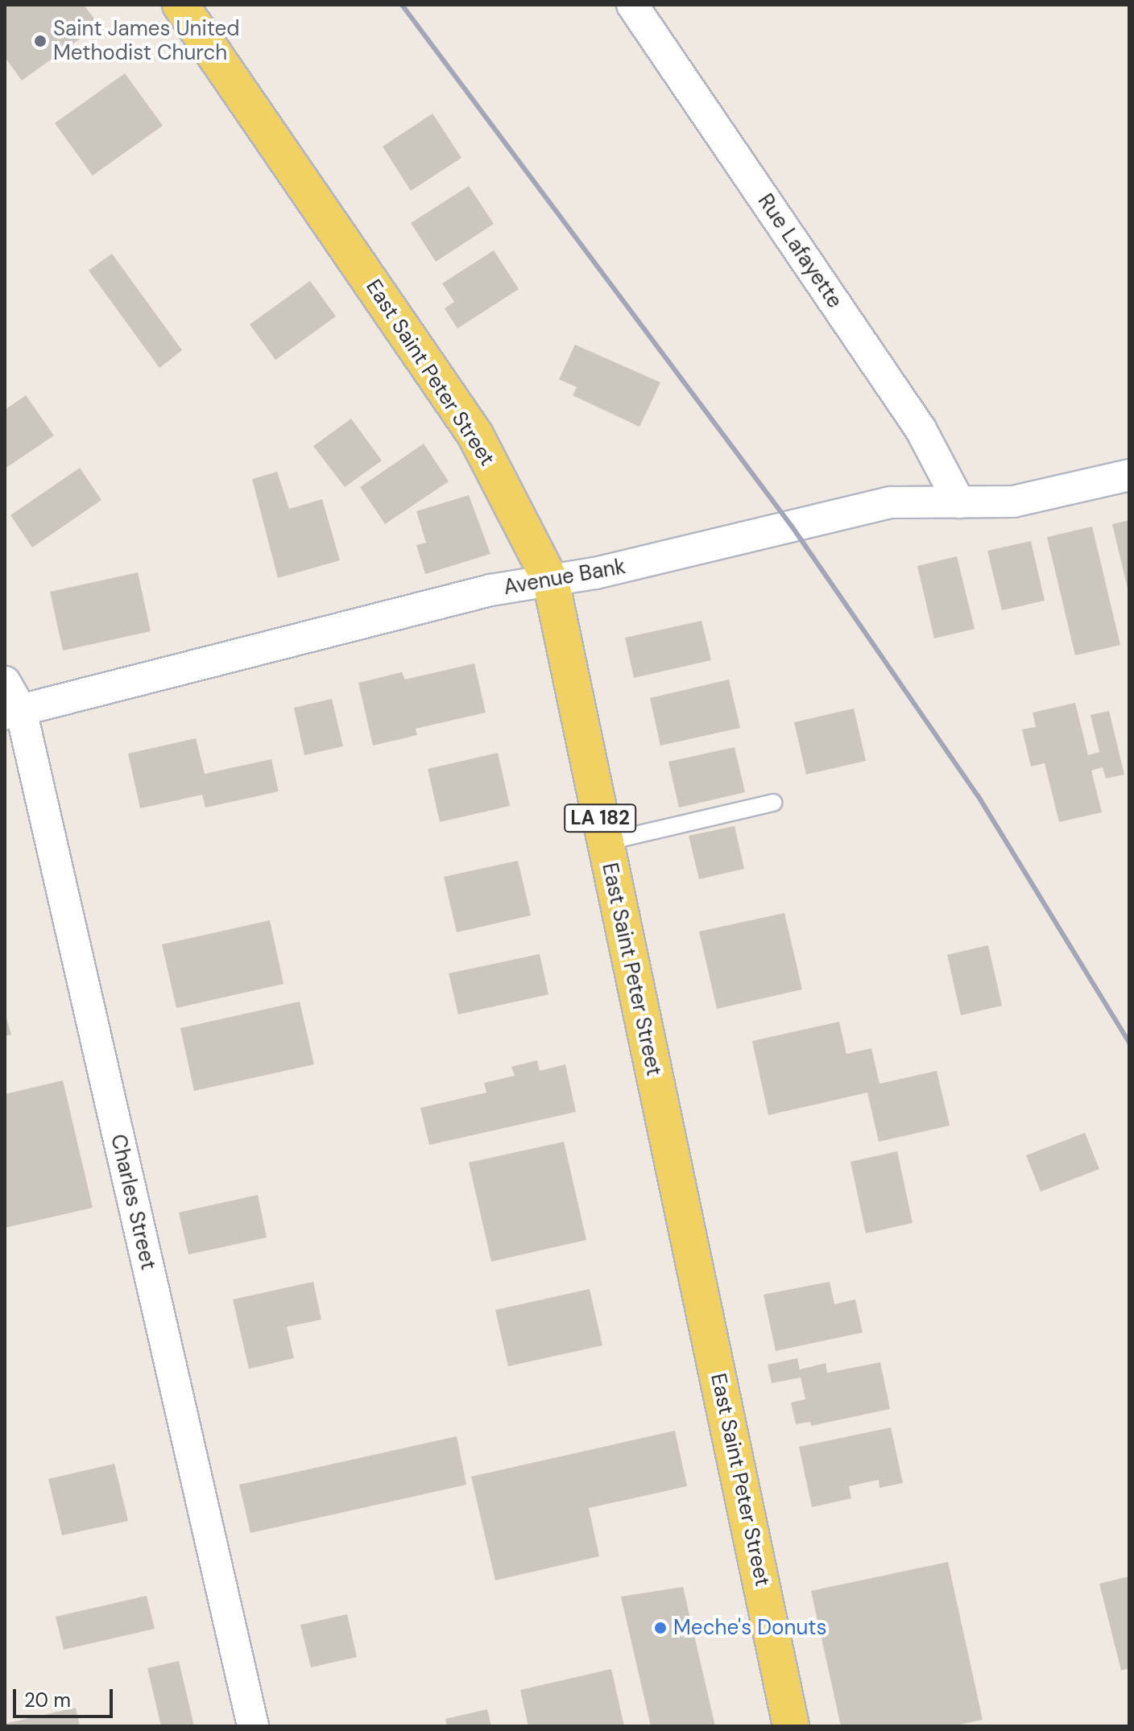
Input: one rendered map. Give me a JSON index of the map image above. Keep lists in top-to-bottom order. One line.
{"streets":{"main road":["East Saint Peter Street","LA 182"],"street":["Rue Lafayette","Avenue Bank","Charles Street"]},"crossings":[["Rue Lafayette","Avenue Bank"],["East Saint Peter Street","Avenue Bank"],["Avenue Bank","Charles Street"]],"places":["Saint James United Methodist Church","Meche's Donuts"],"scale_bar":"20 m"}
